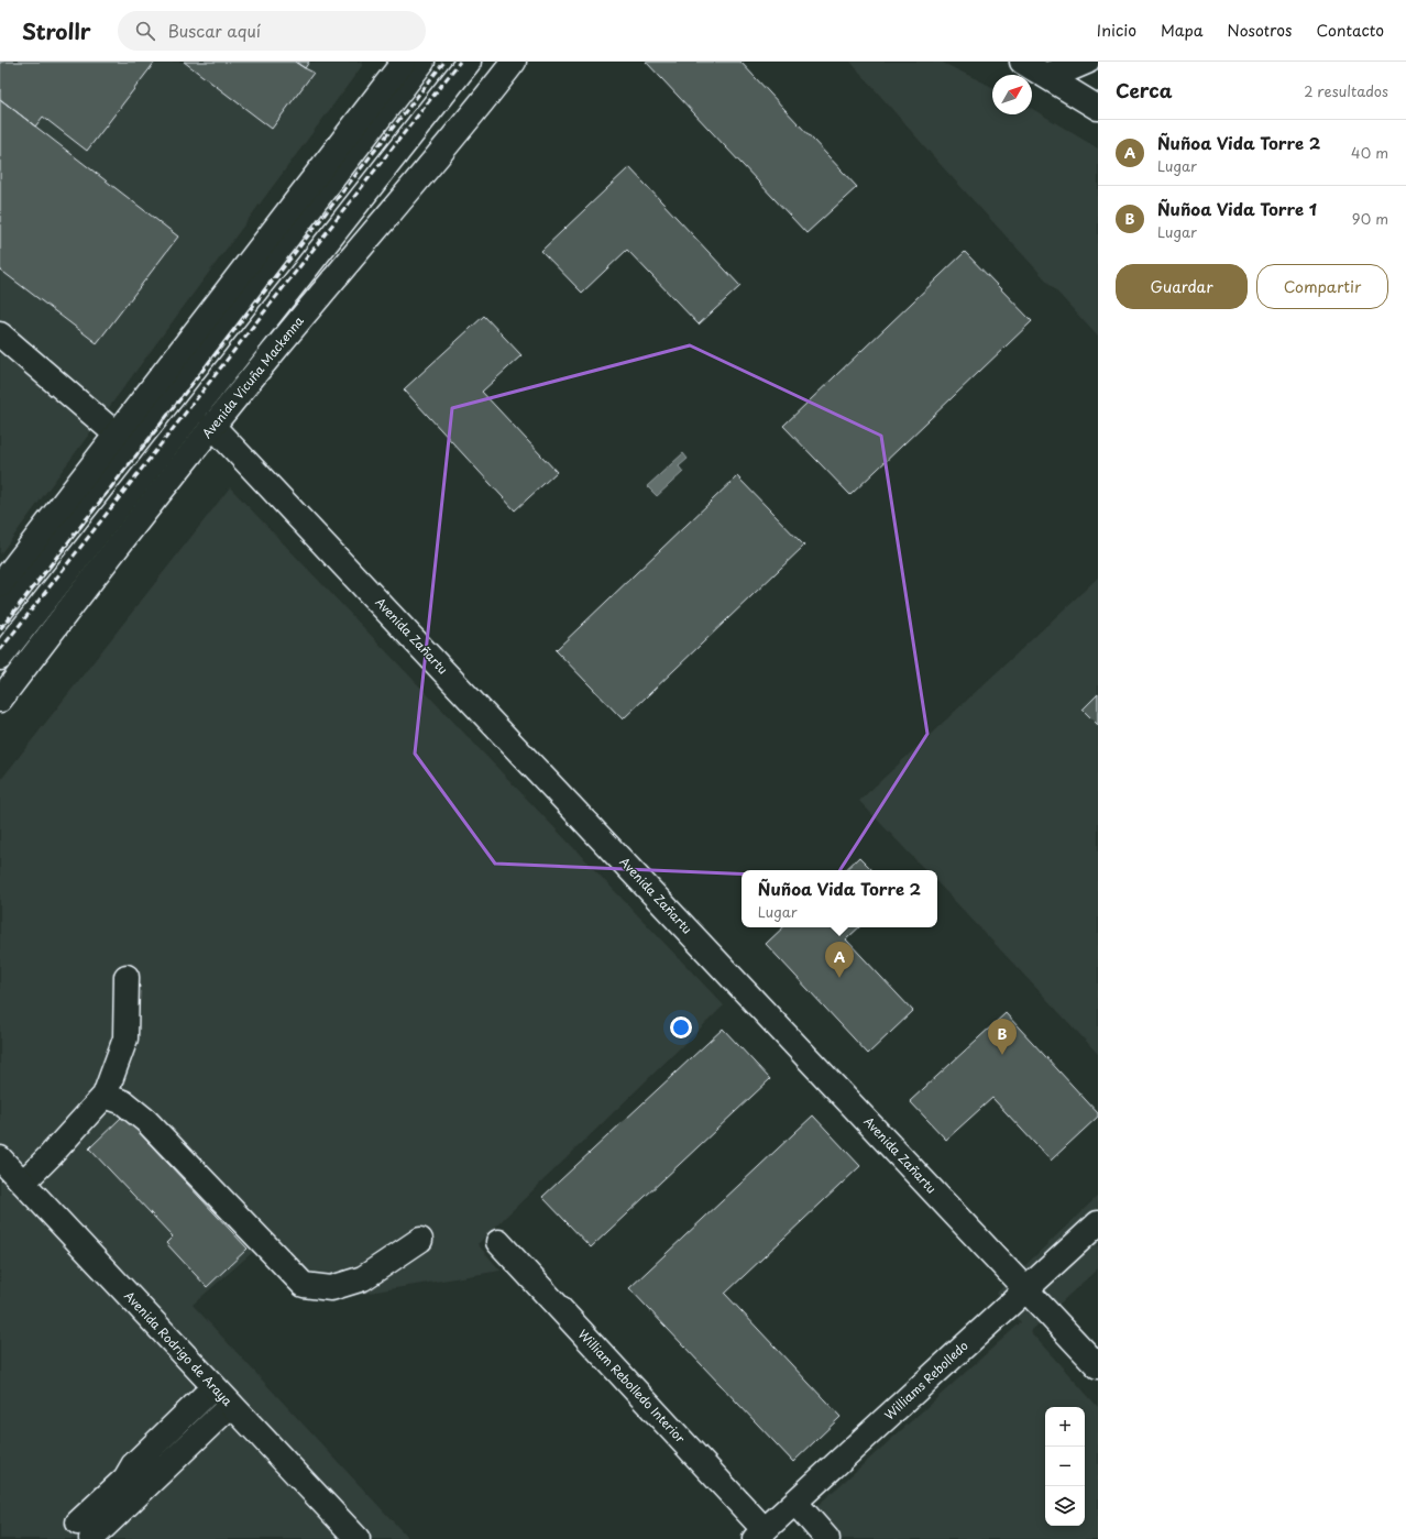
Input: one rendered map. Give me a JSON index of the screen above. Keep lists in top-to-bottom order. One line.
{"streets":{"street":["Avenida Vicuña Mackenna","Avenida Zañartu","Avenida Rodrigo de Araya","Williams Rebolledo","William Rebolledo Interior"]},"crossings":[["Avenida Vicuña Mackenna","Avenida Zañartu"],["Avenida Zañartu","Williams Rebolledo"],["Williams Rebolledo","William Rebolledo Interior"]],"north":"top right","page":{"header":"Strollr","search":"Buscar aquí","nav":["Inicio","Mapa","Nosotros","Contacto"],"heading":["Cerca","2 resultados"],"list":[{"mark":"A","name":"Ñuñoa Vida Torre 2","note":"Lugar","value":"40 m"},{"mark":"B","name":"Ñuñoa Vida Torre 1","note":"Lugar","value":"90 m"}],"buttons":["Guardar","Compartir"],"popup":["Ñuñoa Vida Torre 2","Lugar"],"pins":["A","B"],"map_buttons":["+","−"]}}
